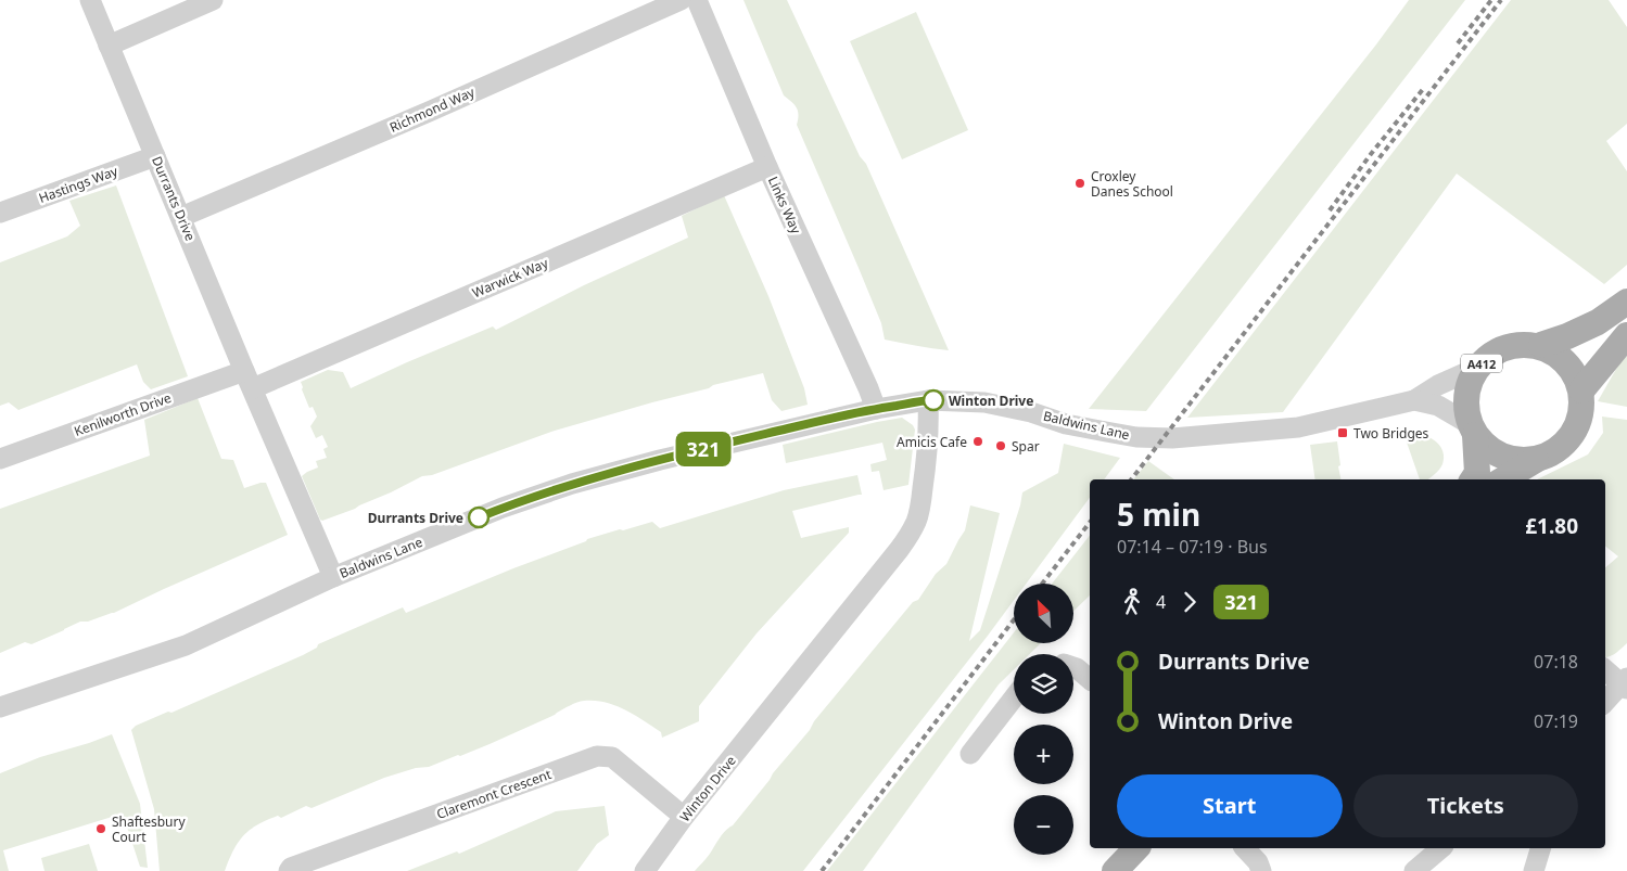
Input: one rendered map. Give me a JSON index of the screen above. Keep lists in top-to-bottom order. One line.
{"streets":{"main road":["A412"],"street":["Richmond Way","Hastings Way","Durrants Drive","Links Way","Warwick Way","Kenilworth Drive","Baldwins Lane","Winton Drive","Claremont Crescent"]},"crossings":[["Richmond Way","Durrants Drive"],["Hastings Way","Durrants Drive"],["Durrants Drive","Warwick Way"],["Durrants Drive","Kenilworth Drive"],["Durrants Drive","Baldwins Lane"],["Links Way","Warwick Way"],["Links Way","Baldwins Lane"],["Warwick Way","Kenilworth Drive"],["A412","Baldwins Lane"],["Baldwins Lane","Winton Drive"],["Winton Drive","Claremont Crescent"]],"places":{"other":["Croxley Danes School","Winton Drive","Amicis Cafe","Spar","Durrants Drive","Shaftesbury Court"],"transit":["Two Bridges"]},"lines":["bus line 321"],"north":"top left","page":{"on_map":"321","heading":["5 min","07:14 – 07:19 · Bus","£1.80"],"legs":["4","321"],"map_buttons":["+","−"],"list":[{"name":"Durrants Drive","value":"07:18"},{"name":"Winton Drive","value":"07:19"}],"buttons":["Start","Tickets"]}}
